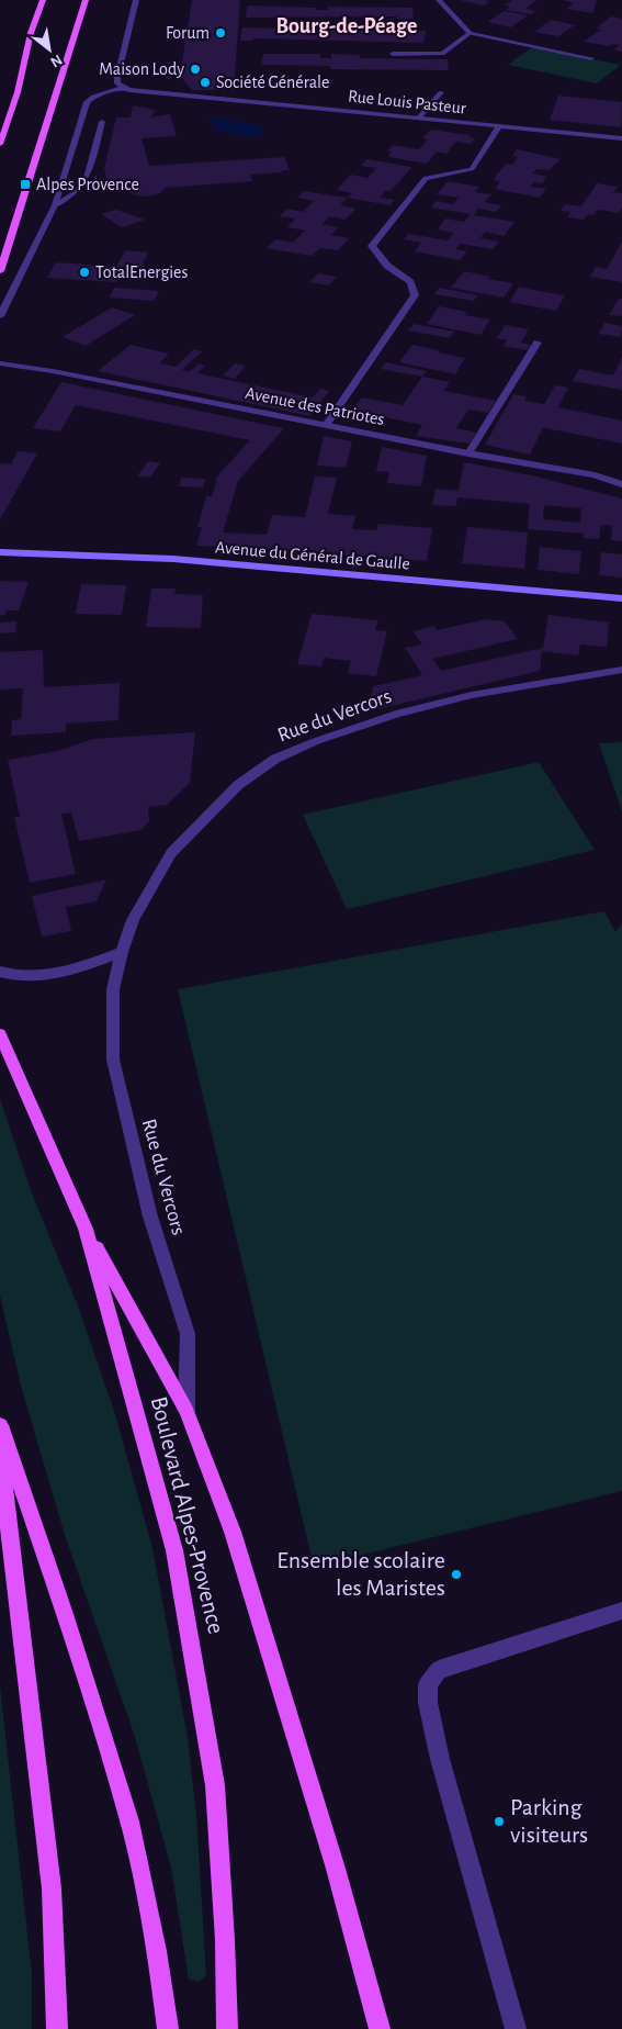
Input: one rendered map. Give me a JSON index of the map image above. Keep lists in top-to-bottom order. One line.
{"streets":{"main road":["Avenue du Général de Gaulle","Boulevard Alpes-Provence"],"street":["Rue Louis Pasteur","Avenue des Patriotes","Rue du Vercors"]},"districts":["Bourg-de-Péage"],"places":{"other":["Forum","Maison Lody","Société Générale","TotalEnergies","Ensemble scolaire les Maristes","Parking visiteurs"],"transit":["Alpes Provence"]},"north":"bottom right"}
